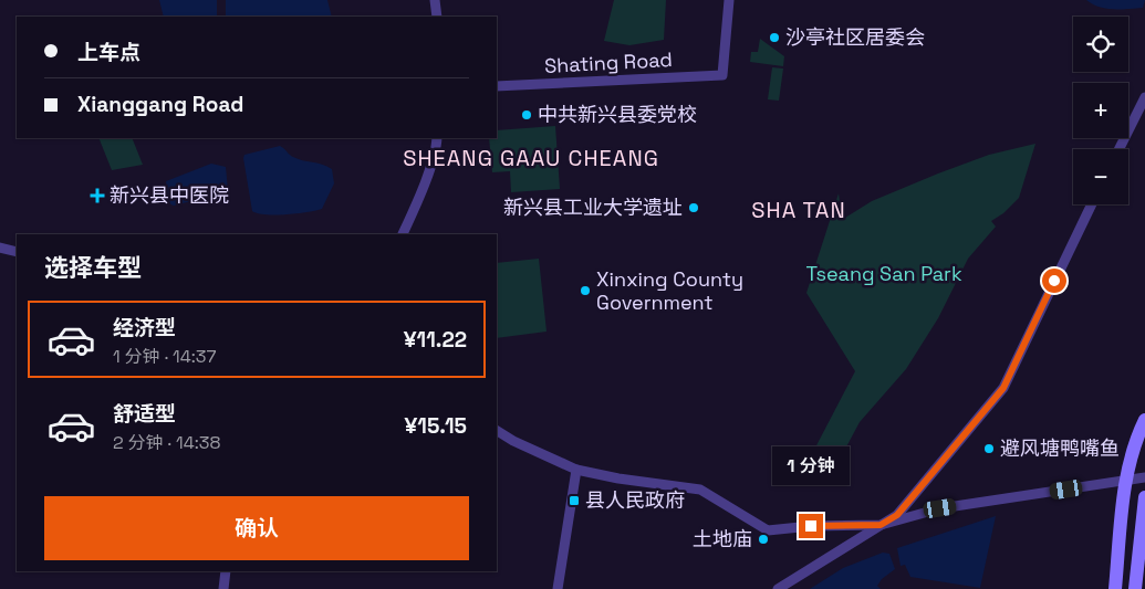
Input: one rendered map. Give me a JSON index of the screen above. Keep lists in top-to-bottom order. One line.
{"streets":{"street":["Shating Road"]},"districts":["SHEANG GAAU CHEANG","SHA TAN"],"parks":["Tseang San Park"],"places":{"other":["沙亭社区居委会","中共新兴县委党校","新兴县工业大学遗址","Xinxing County Government","避风塘鸭嘴鱼","土地庙"],"health":["新兴县中医院"],"transit":["县人民政府"]},"page":{"map_buttons":["+","−"],"banner":["上车点","Xianggang Road"],"heading":"选择车型","list":[{"name":"经济型","note":"1 分钟 · 14:37","value":"¥11.22"},{"name":"舒适型","note":"2 分钟 · 14:38","value":"¥15.15"}],"bubble":"1 分钟","buttons":"确认"}}
